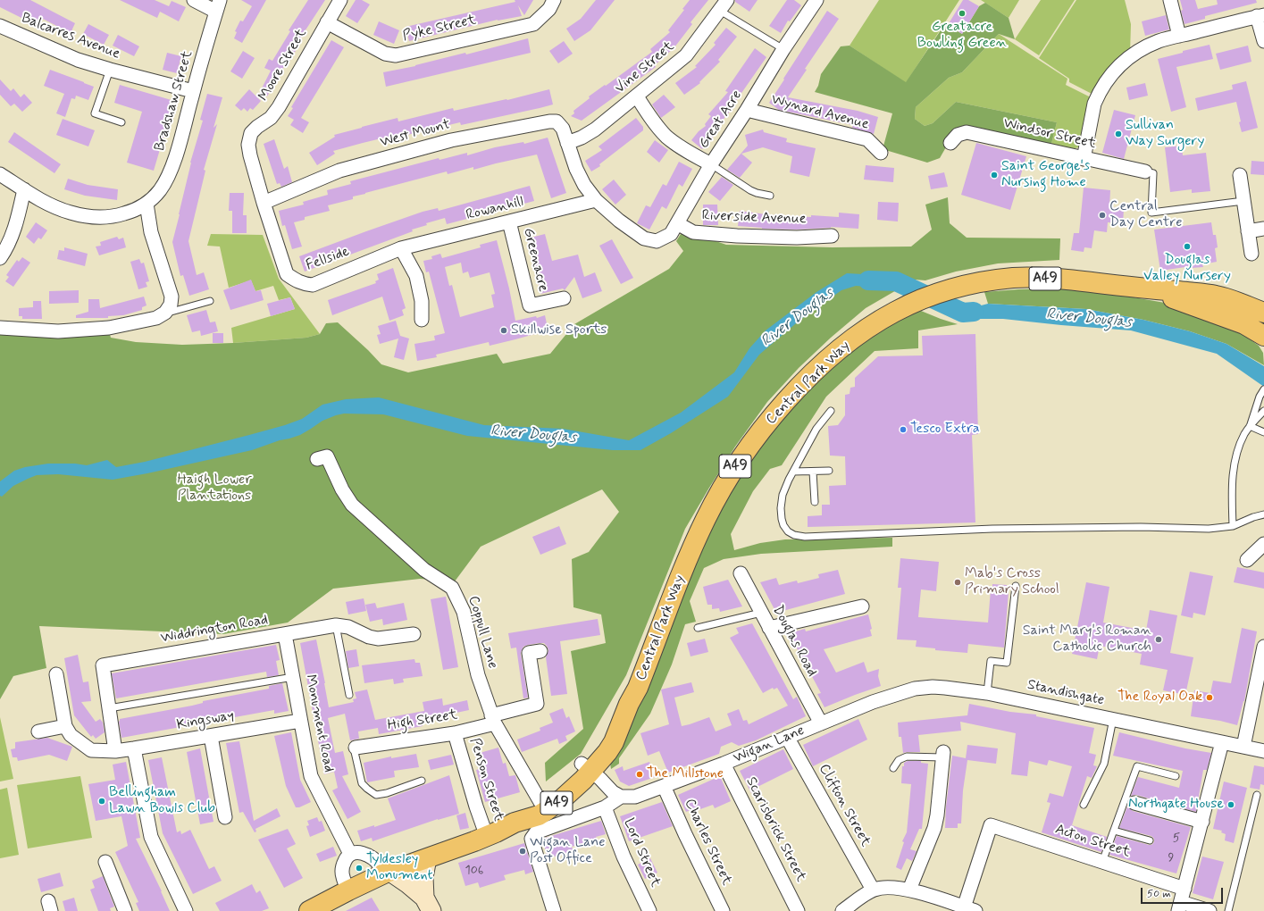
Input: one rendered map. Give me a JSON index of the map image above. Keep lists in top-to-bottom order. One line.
{"streets":{"highway":["A49","Central Park Way"],"street":["Pyke Street","Balcarres Avenue","Moore Street","Vine Street","Bradshaw Street","Wynard Avenue","Great Acre","West Mount","Windsor Street","Rowanhill","Riverside Avenue","Fellside","Greenacre","Widdrington Road","Coppull Lane","Douglas Road","Standishgate","Kingsway","High Street","Monument Road","Wigan Lane","Penson Street","Clifton Street","Scarisbrick Street","Acton Street","Charles Street","Lord Street"]},"crossings":[["Pyke Street","Moore Street"],["Balcarres Avenue","Bradshaw Street"],["Moore Street","Fellside"],["Vine Street","West Mount"],["Wynard Avenue","Great Acre"],["Great Acre","Rowanhill"],["Great Acre","Riverside Avenue"],["West Mount","Fellside"],["Rowanhill","Fellside"],["Rowanhill","Greenacre"],["A49","Central Park Way"],["A49","Coppull Lane"],["A49","Penson Street"],["Central Park Way","Coppull Lane"],["Widdrington Road","Kingsway"],["Widdrington Road","Monument Road"],["Coppull Lane","High Street"],["Douglas Road","Wigan Lane"],["Standishgate","Wigan Lane"],["Kingsway","Monument Road"],["High Street","Penson Street"],["Wigan Lane","Clifton Street"],["Wigan Lane","Scarisbrick Street"],["Wigan Lane","Charles Street"]],"water":["River Douglas"],"parks":["Haigh Lower Plantations"],"places":["Greatacre Bowling Green","Sullivan Way Surgery","Saint George's Nursing Home","Central Day Centre","Douglas Valley Nursery","Skillwise Sports","Tesco Extra","Mab's Cross Primary School","Saint Mary's Roman Catholic Church","The Royal Oak","The Millstone","Bellingham Lawn Bowls Club","Northgate House","Wigan Lane Post Office","Tyldesley Monument"],"house_numbers":["5","9","106"],"scale_bar":"50 m"}
